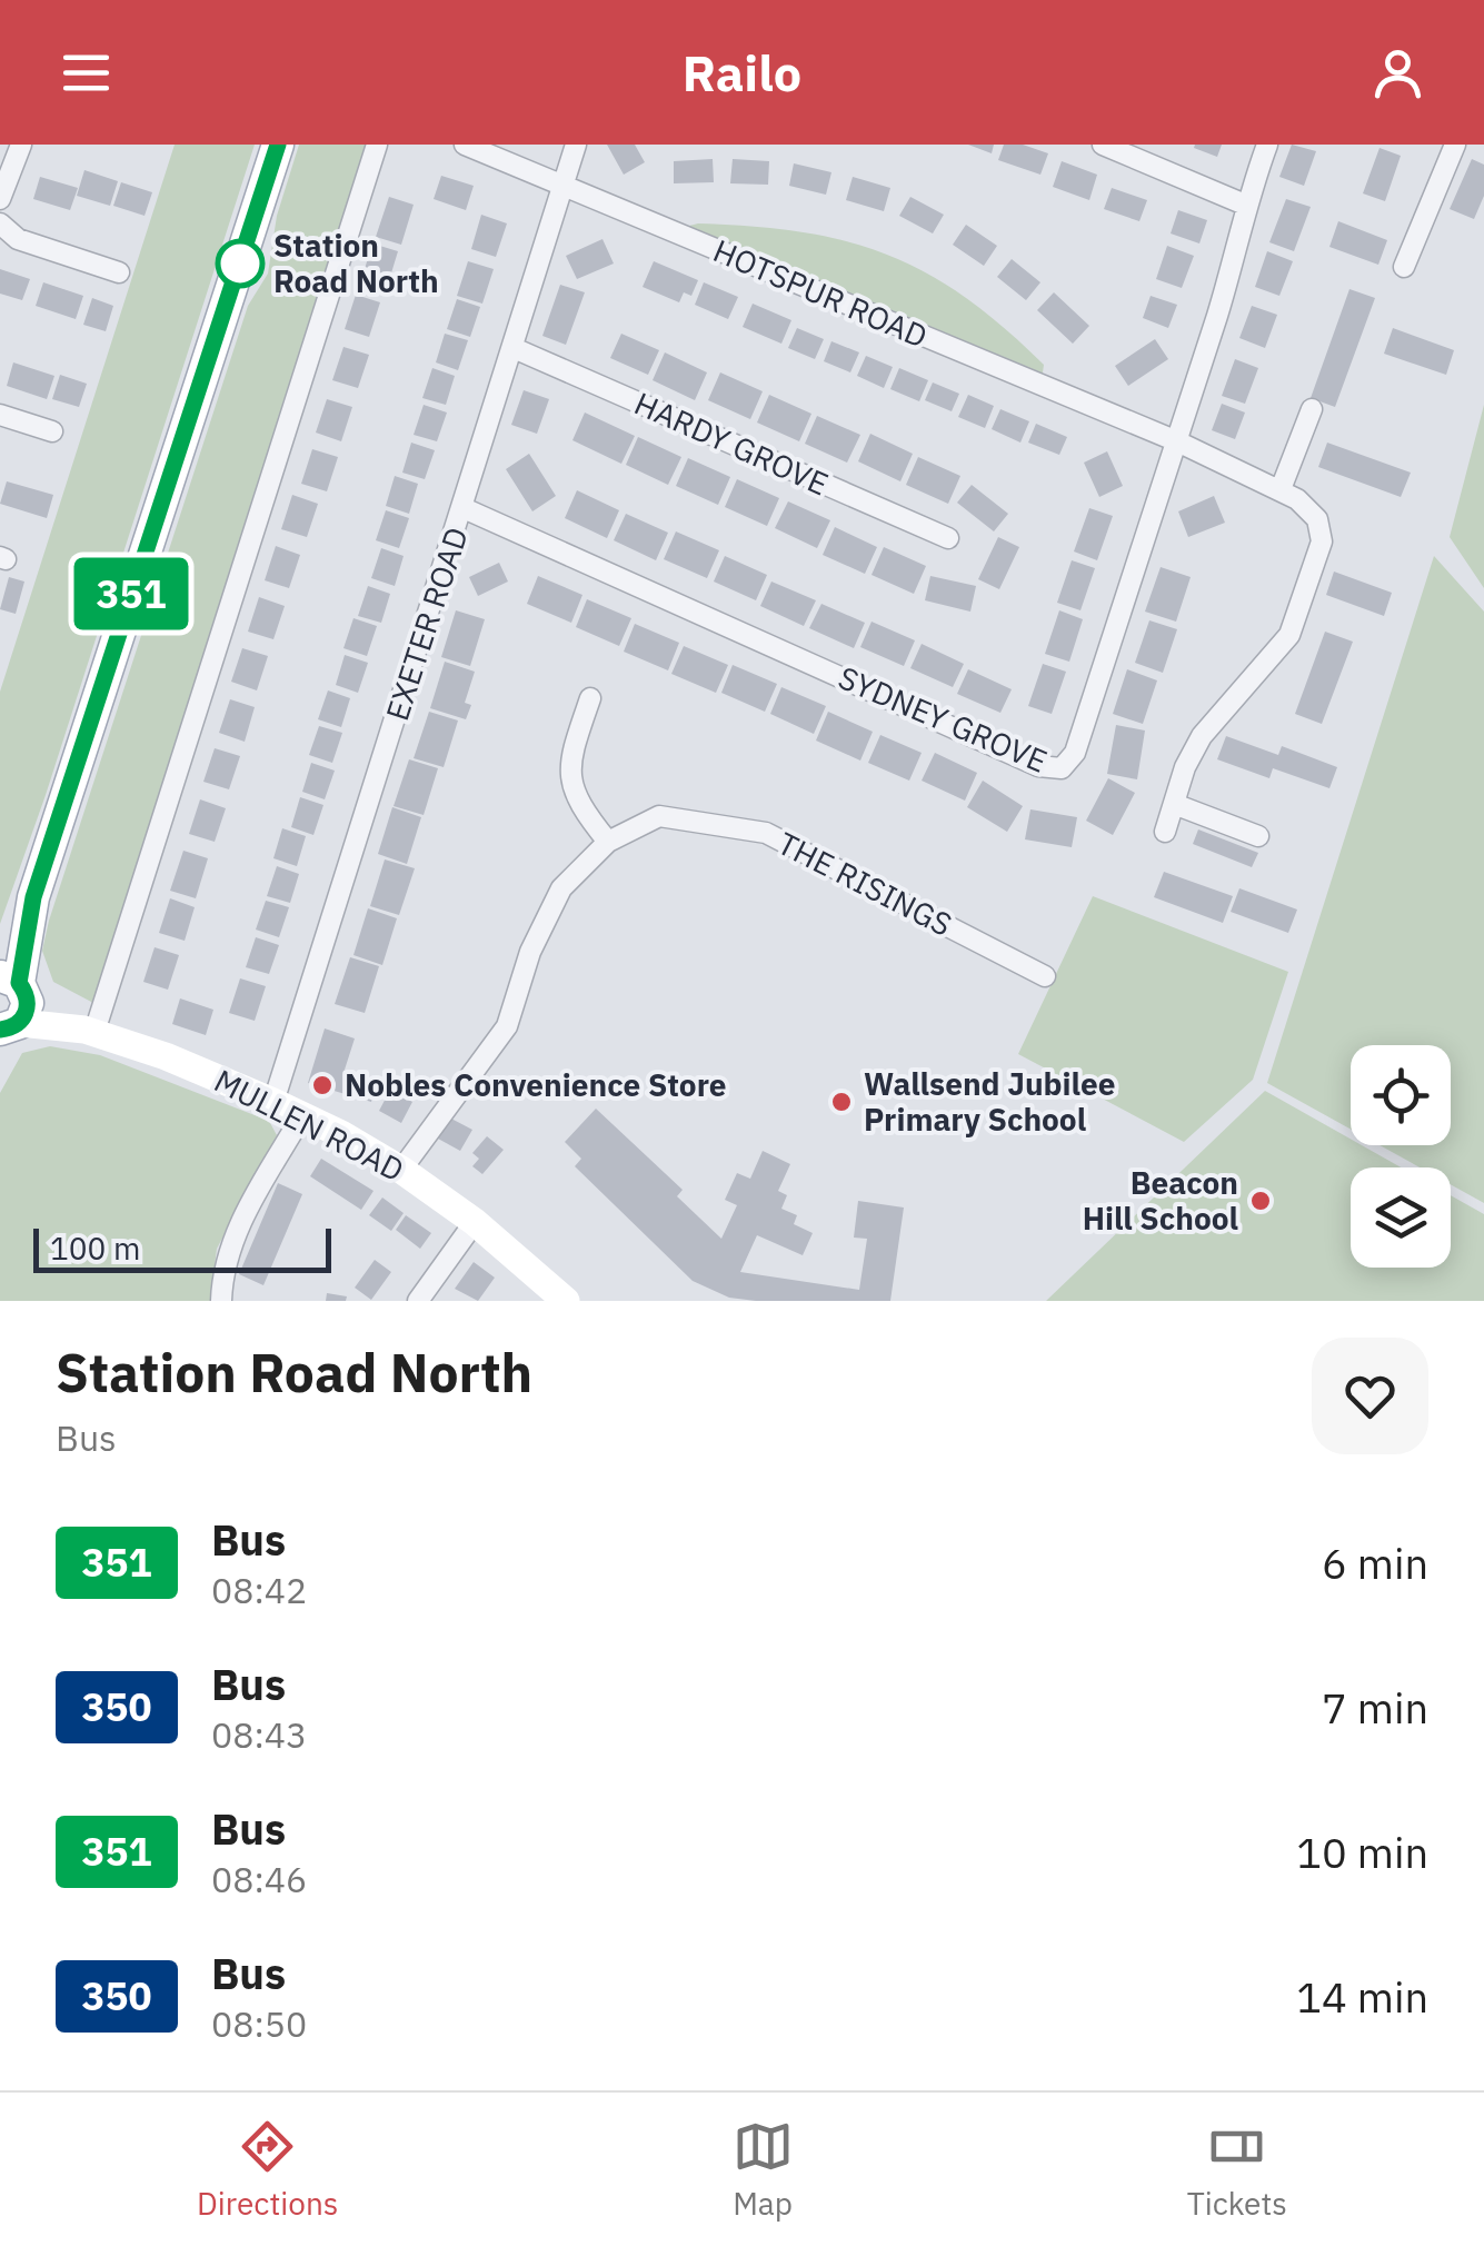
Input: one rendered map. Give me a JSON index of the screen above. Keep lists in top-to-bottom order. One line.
{"streets":{"street":["HOTSPUR ROAD","HARDY GROVE","EXETER ROAD","SYDNEY GROVE","THE RISINGS","MULLEN ROAD"]},"crossings":[["HOTSPUR ROAD","EXETER ROAD"],["HOTSPUR ROAD","SYDNEY GROVE"],["HARDY GROVE","EXETER ROAD"],["EXETER ROAD","SYDNEY GROVE"],["EXETER ROAD","MULLEN ROAD"],["THE RISINGS","MULLEN ROAD"]],"places":["Station Road North","Nobles Convenience Store","Wallsend Jubilee Primary School","Beacon Hill School"],"lines":["bus line 351"],"scale_bar":"100 m","page":{"header":"Railo","on_map":"351","scale":"100 m","heading":["Station Road North","Bus"],"list":[{"mark":"351","name":"Bus","note":"08:42","value":"6 min"},{"mark":"350","name":"Bus","note":"08:43","value":"7 min"},{"mark":"351","name":"Bus","note":"08:46","value":"10 min"},{"mark":"350","name":"Bus","note":"08:50","value":"14 min"}],"tabs":["Directions","Map","Tickets"]}}
